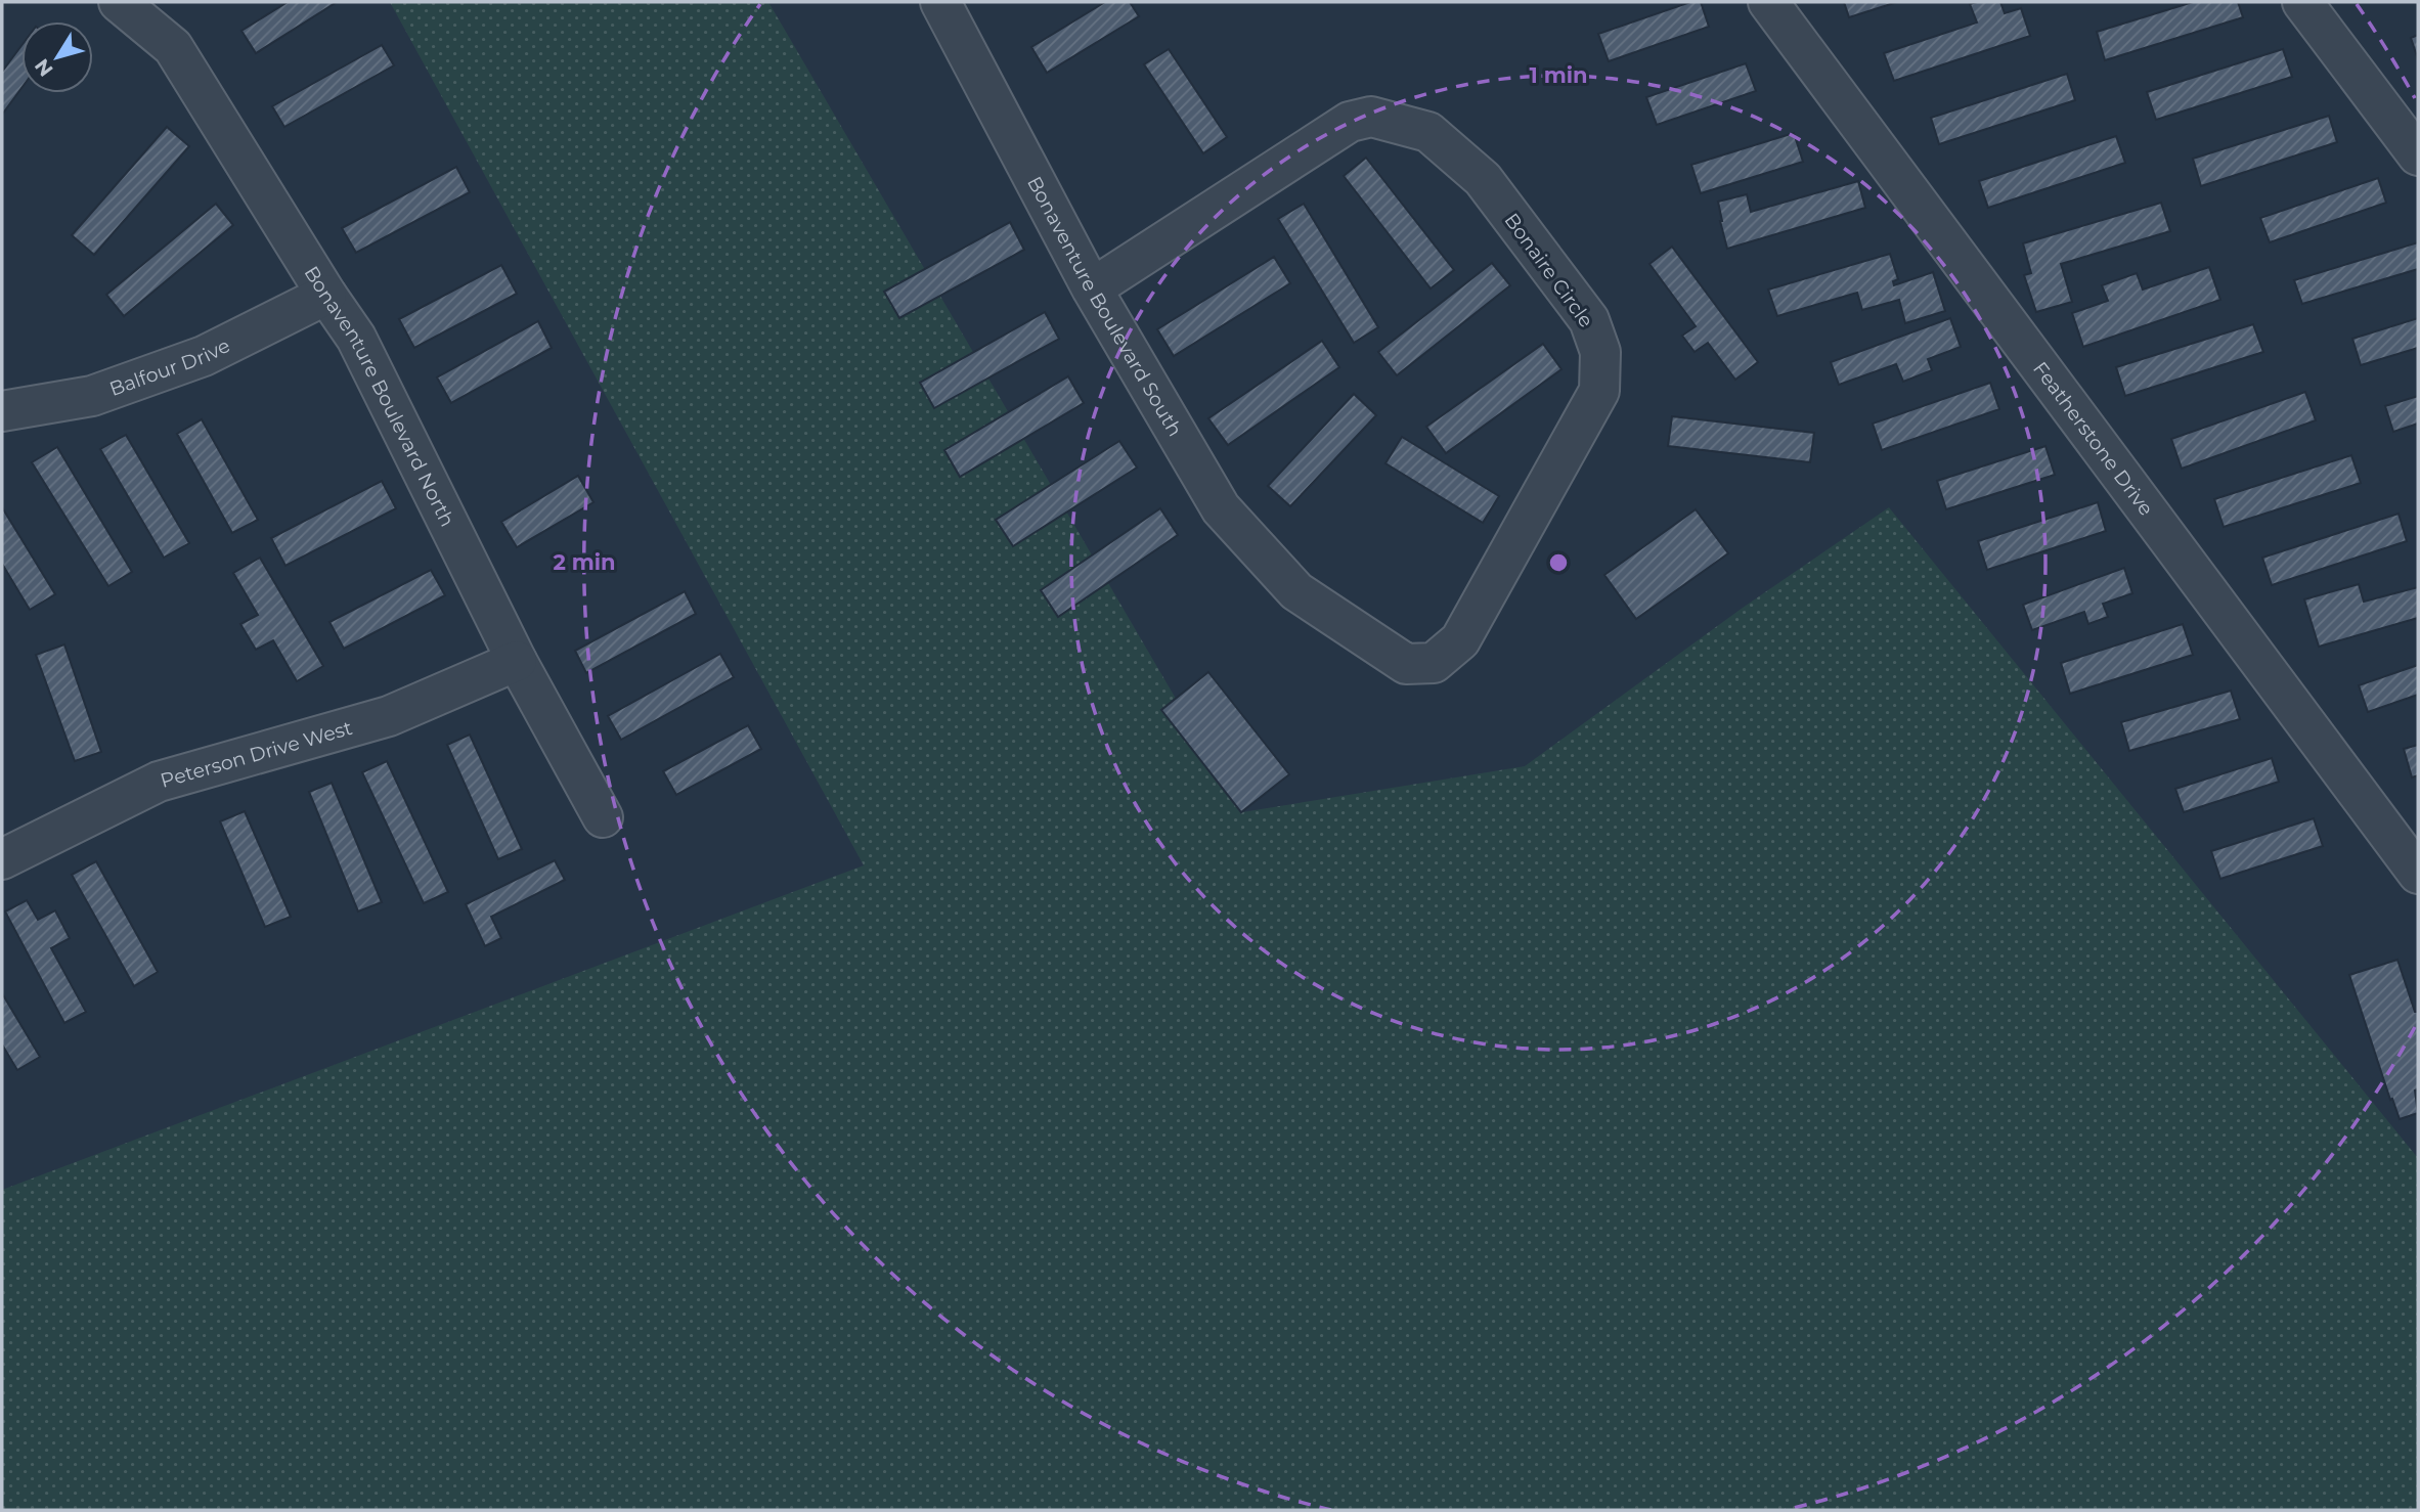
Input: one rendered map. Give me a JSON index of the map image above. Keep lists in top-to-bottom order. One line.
{"streets":{"street":["Bonaire Circle","Bonaventure Boulevard South","Balfour Drive","Bonaventure Boulevard North","Featherstone Drive","Peterson Drive West"]},"crossings":[["Bonaire Circle","Bonaventure Boulevard South"],["Balfour Drive","Bonaventure Boulevard North"],["Bonaventure Boulevard North","Peterson Drive West"]],"north":"bottom left","rings":["1 min","2 min"]}
